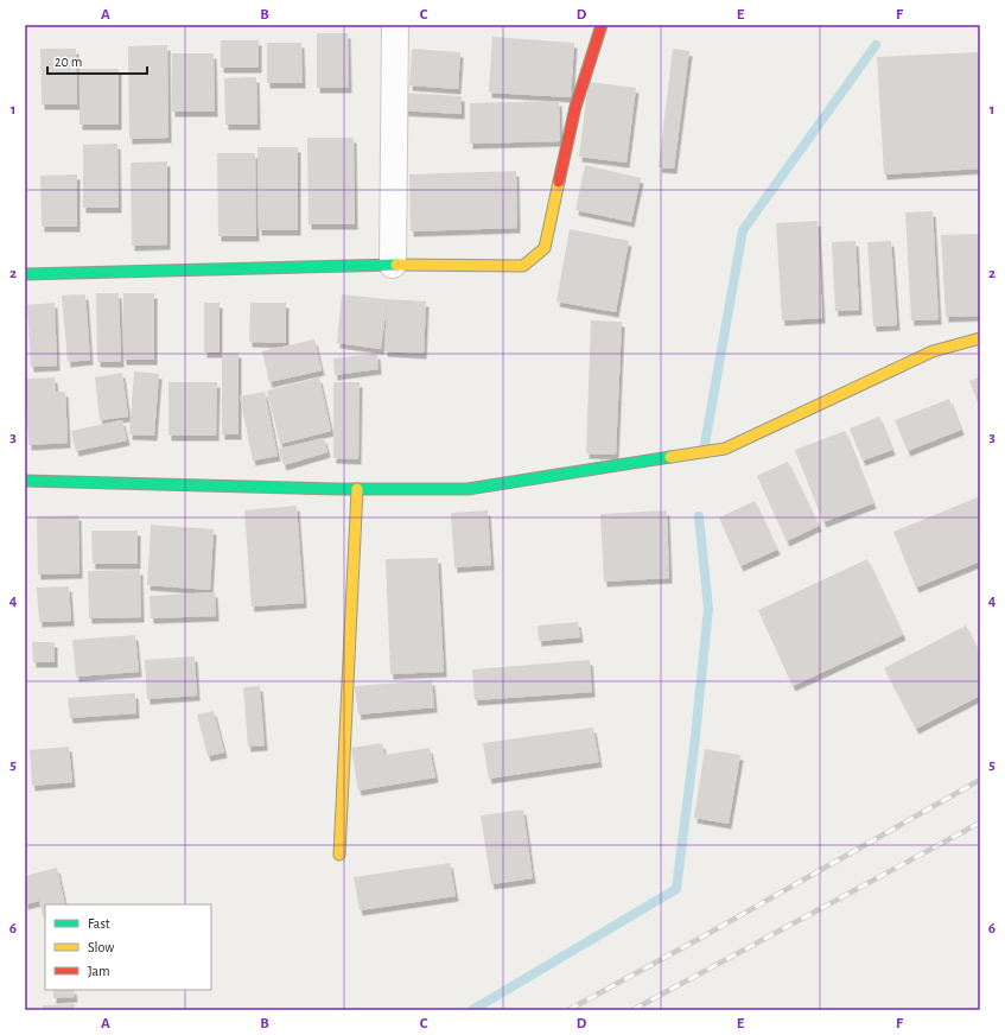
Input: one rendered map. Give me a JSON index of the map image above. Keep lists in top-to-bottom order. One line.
{"legend":["Fast","Slow","Jam"],"scale_bar":"20 m","grid":{"columns":["A","B","C","D","E","F"],"rows":["1","2","3","4","5","6"]}}
